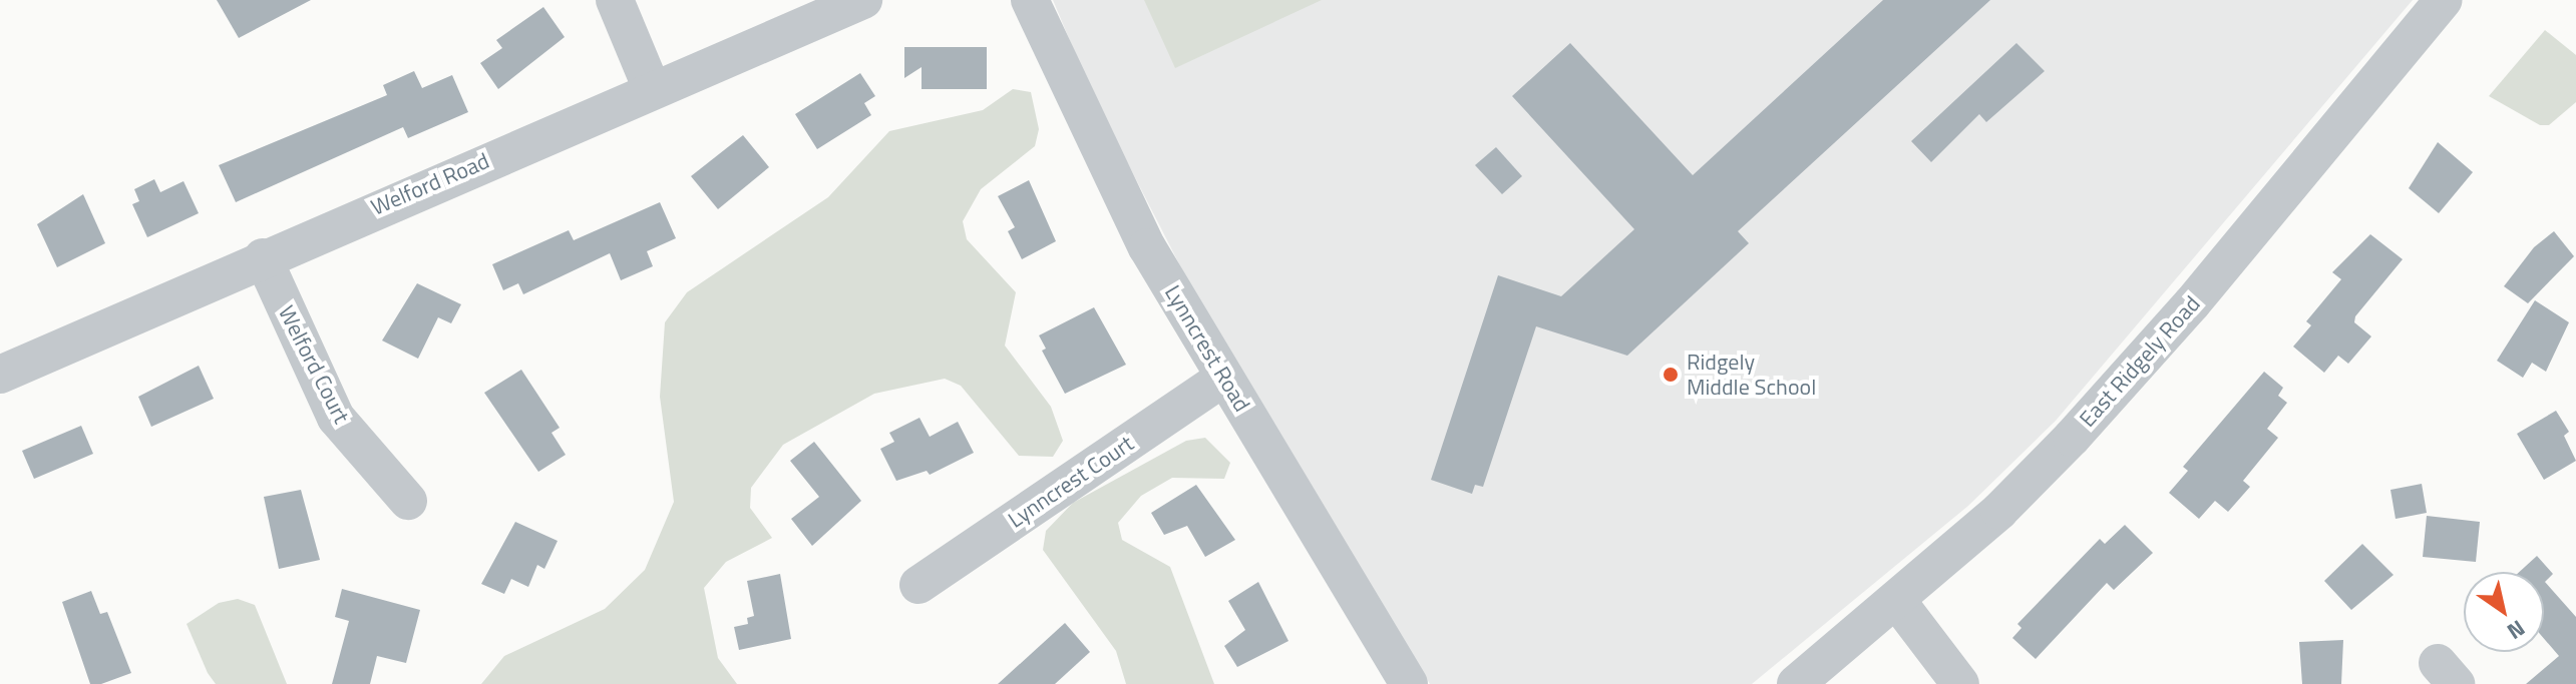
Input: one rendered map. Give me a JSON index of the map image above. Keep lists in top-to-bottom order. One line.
{"streets":{"street":["Welford Road","Lynncrest Road","East Ridgely Road","Welford Court","Lynncrest Court"]},"crossings":[["Welford Road","Welford Court"],["Lynncrest Road","Lynncrest Court"]],"places":["Ridgely Middle School"],"north":"bottom right"}
